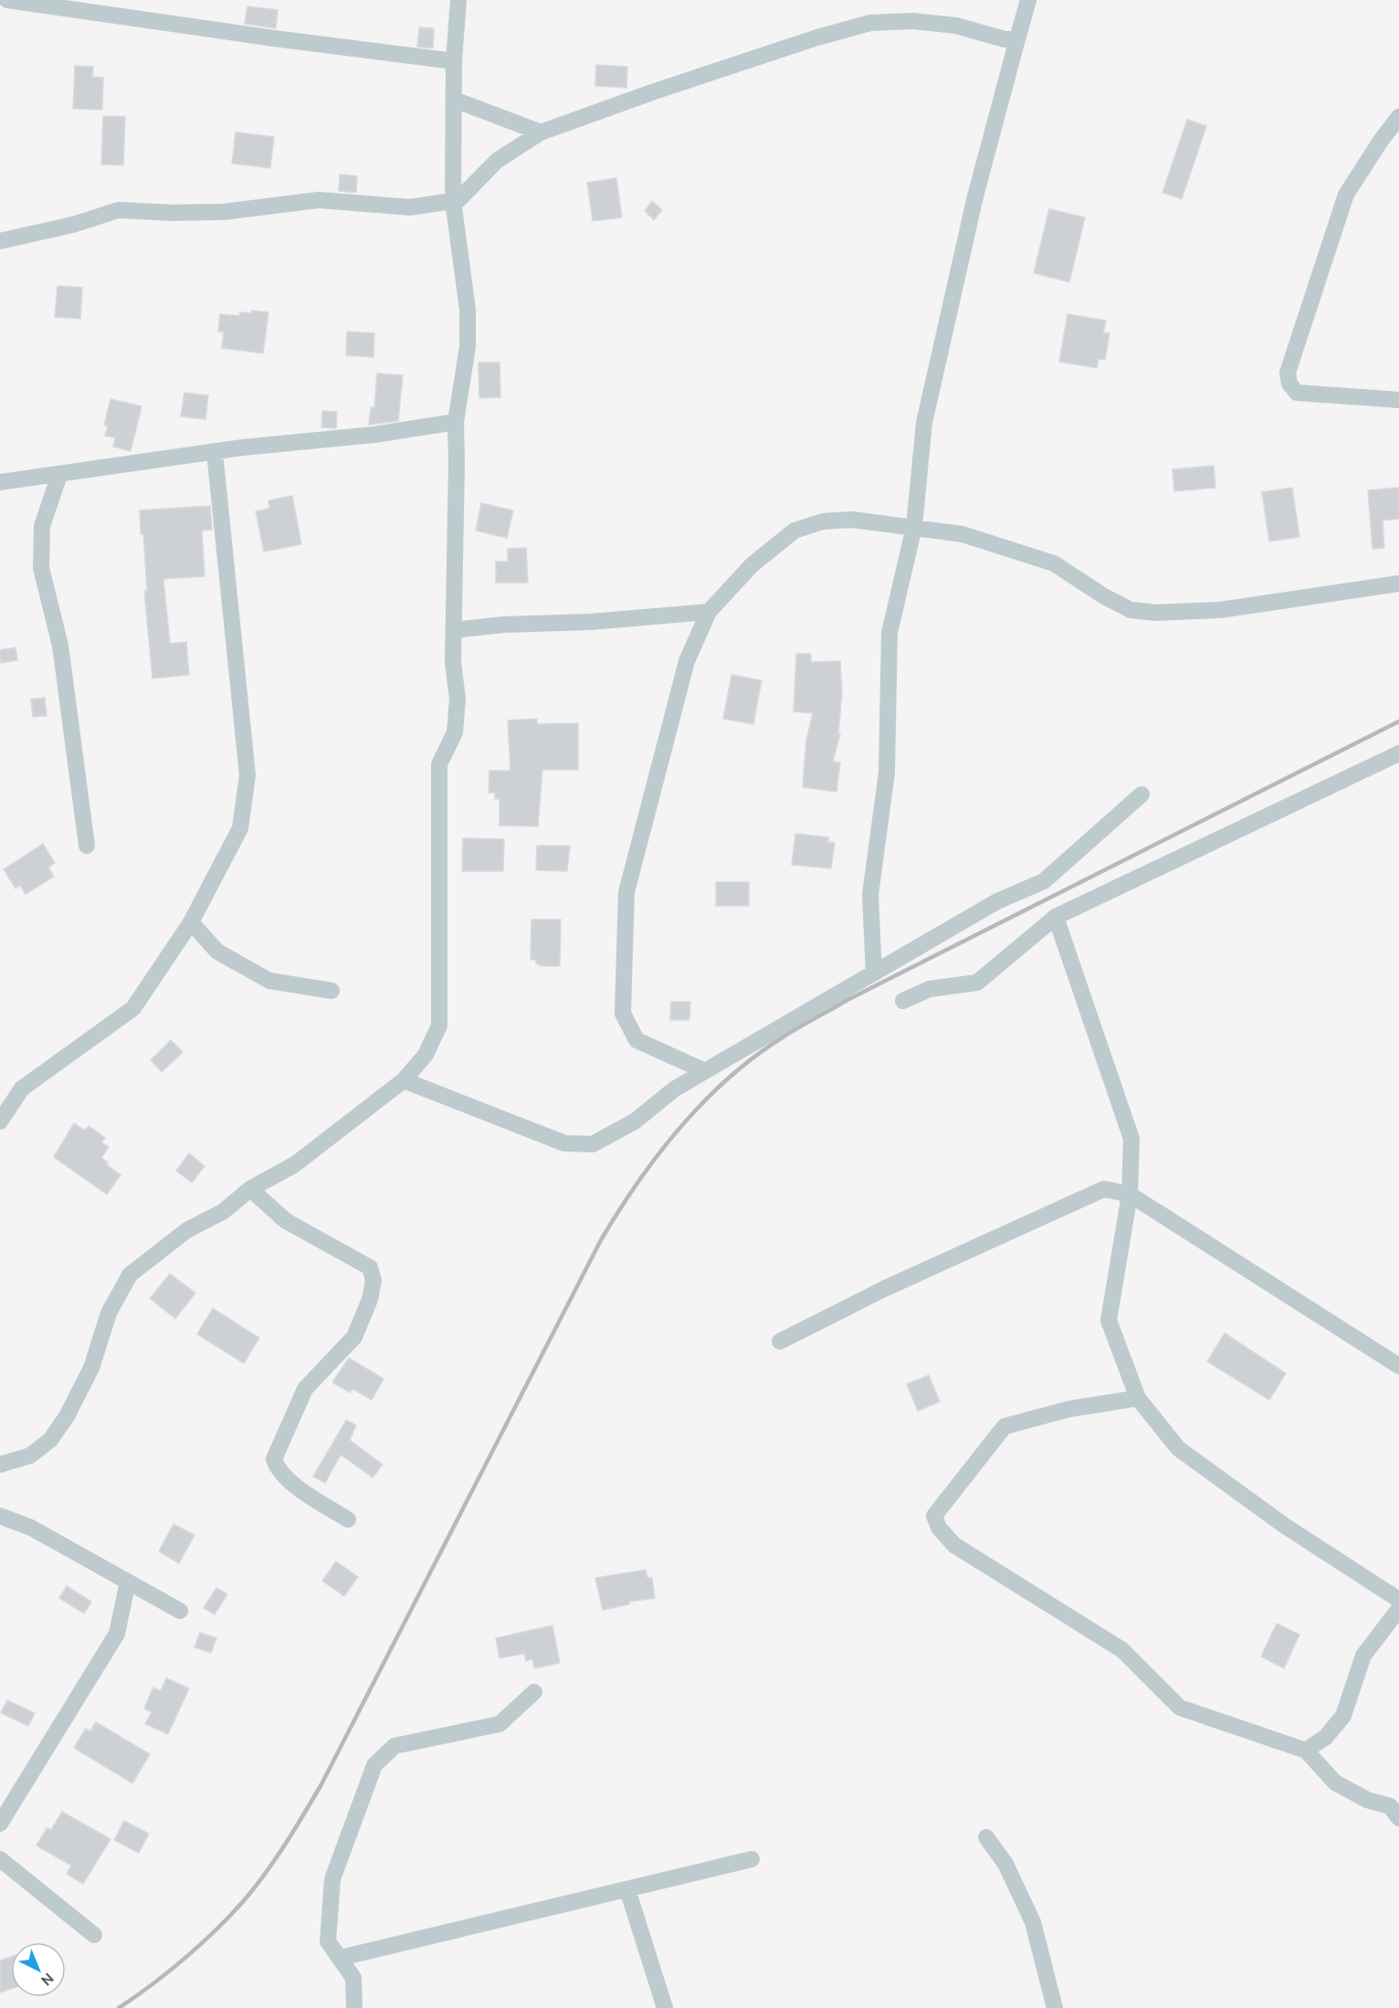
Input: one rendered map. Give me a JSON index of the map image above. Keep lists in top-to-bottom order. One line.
{"north":"bottom right"}
